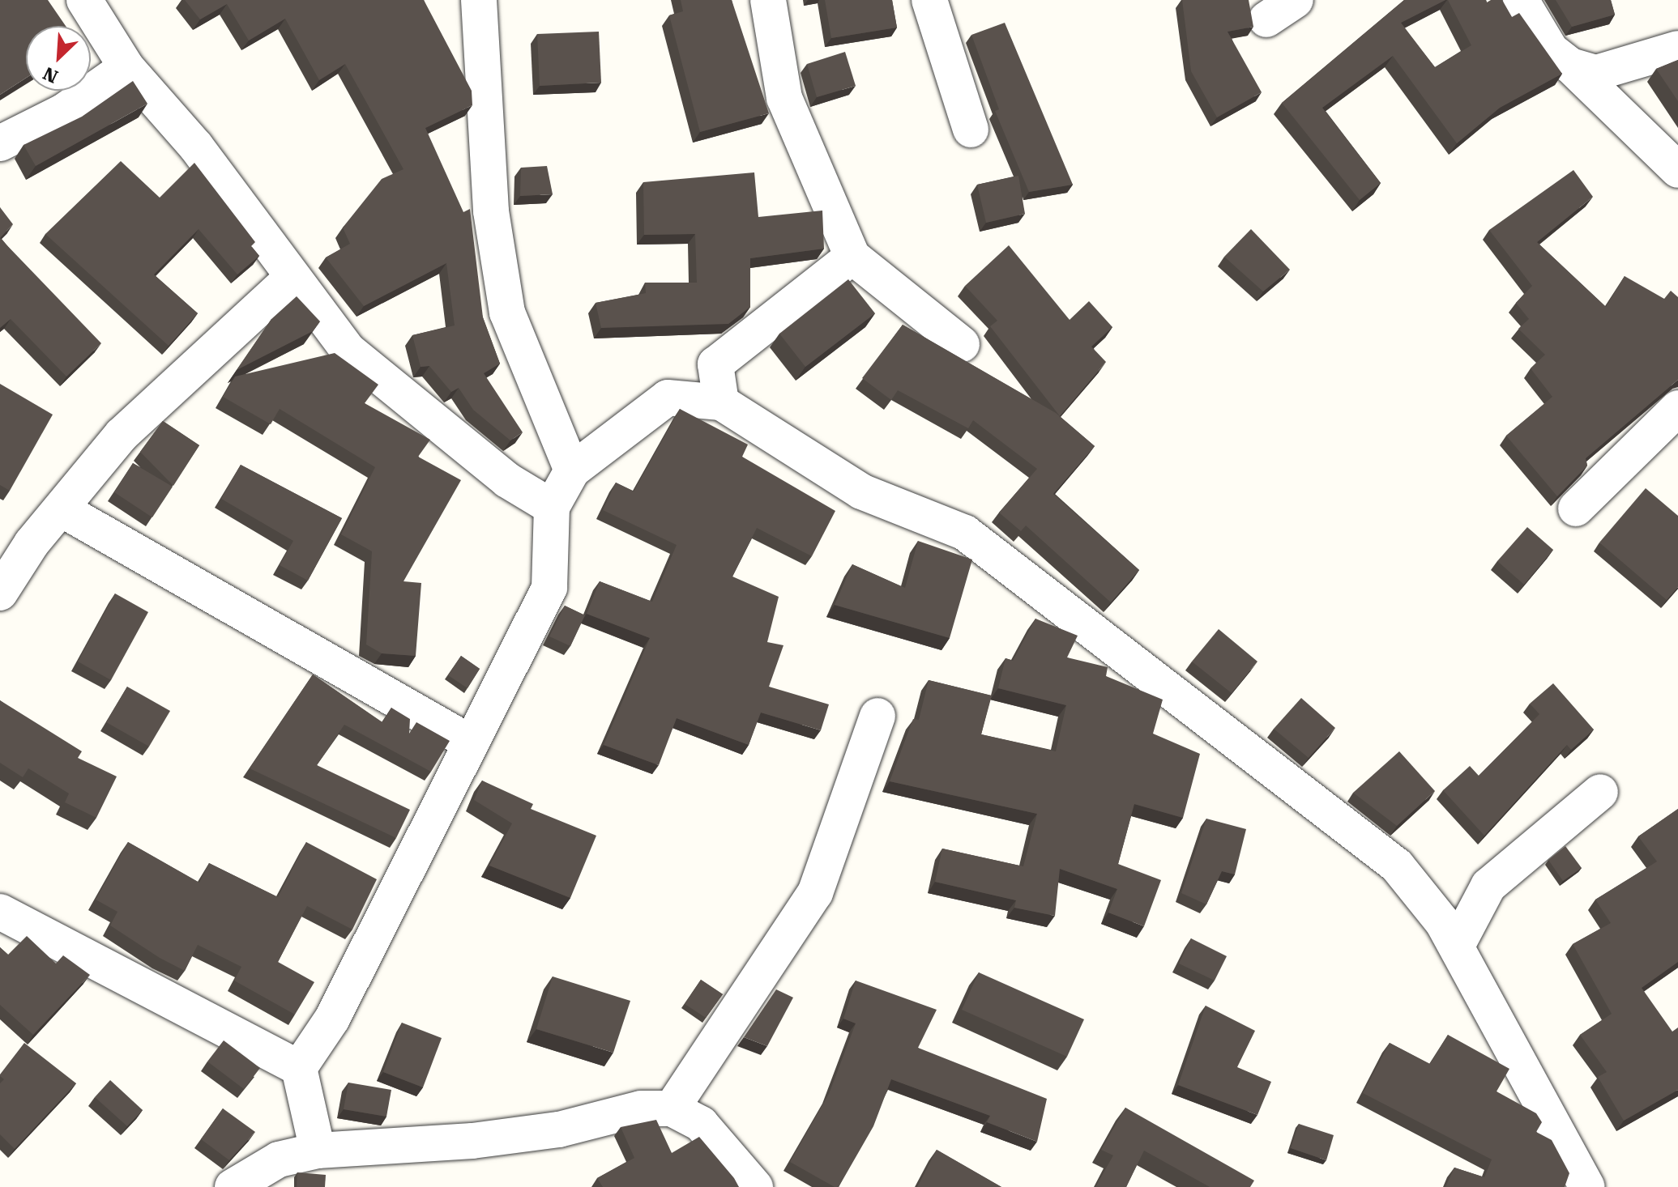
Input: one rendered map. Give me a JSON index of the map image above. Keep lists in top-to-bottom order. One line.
{"north":"bottom left"}
